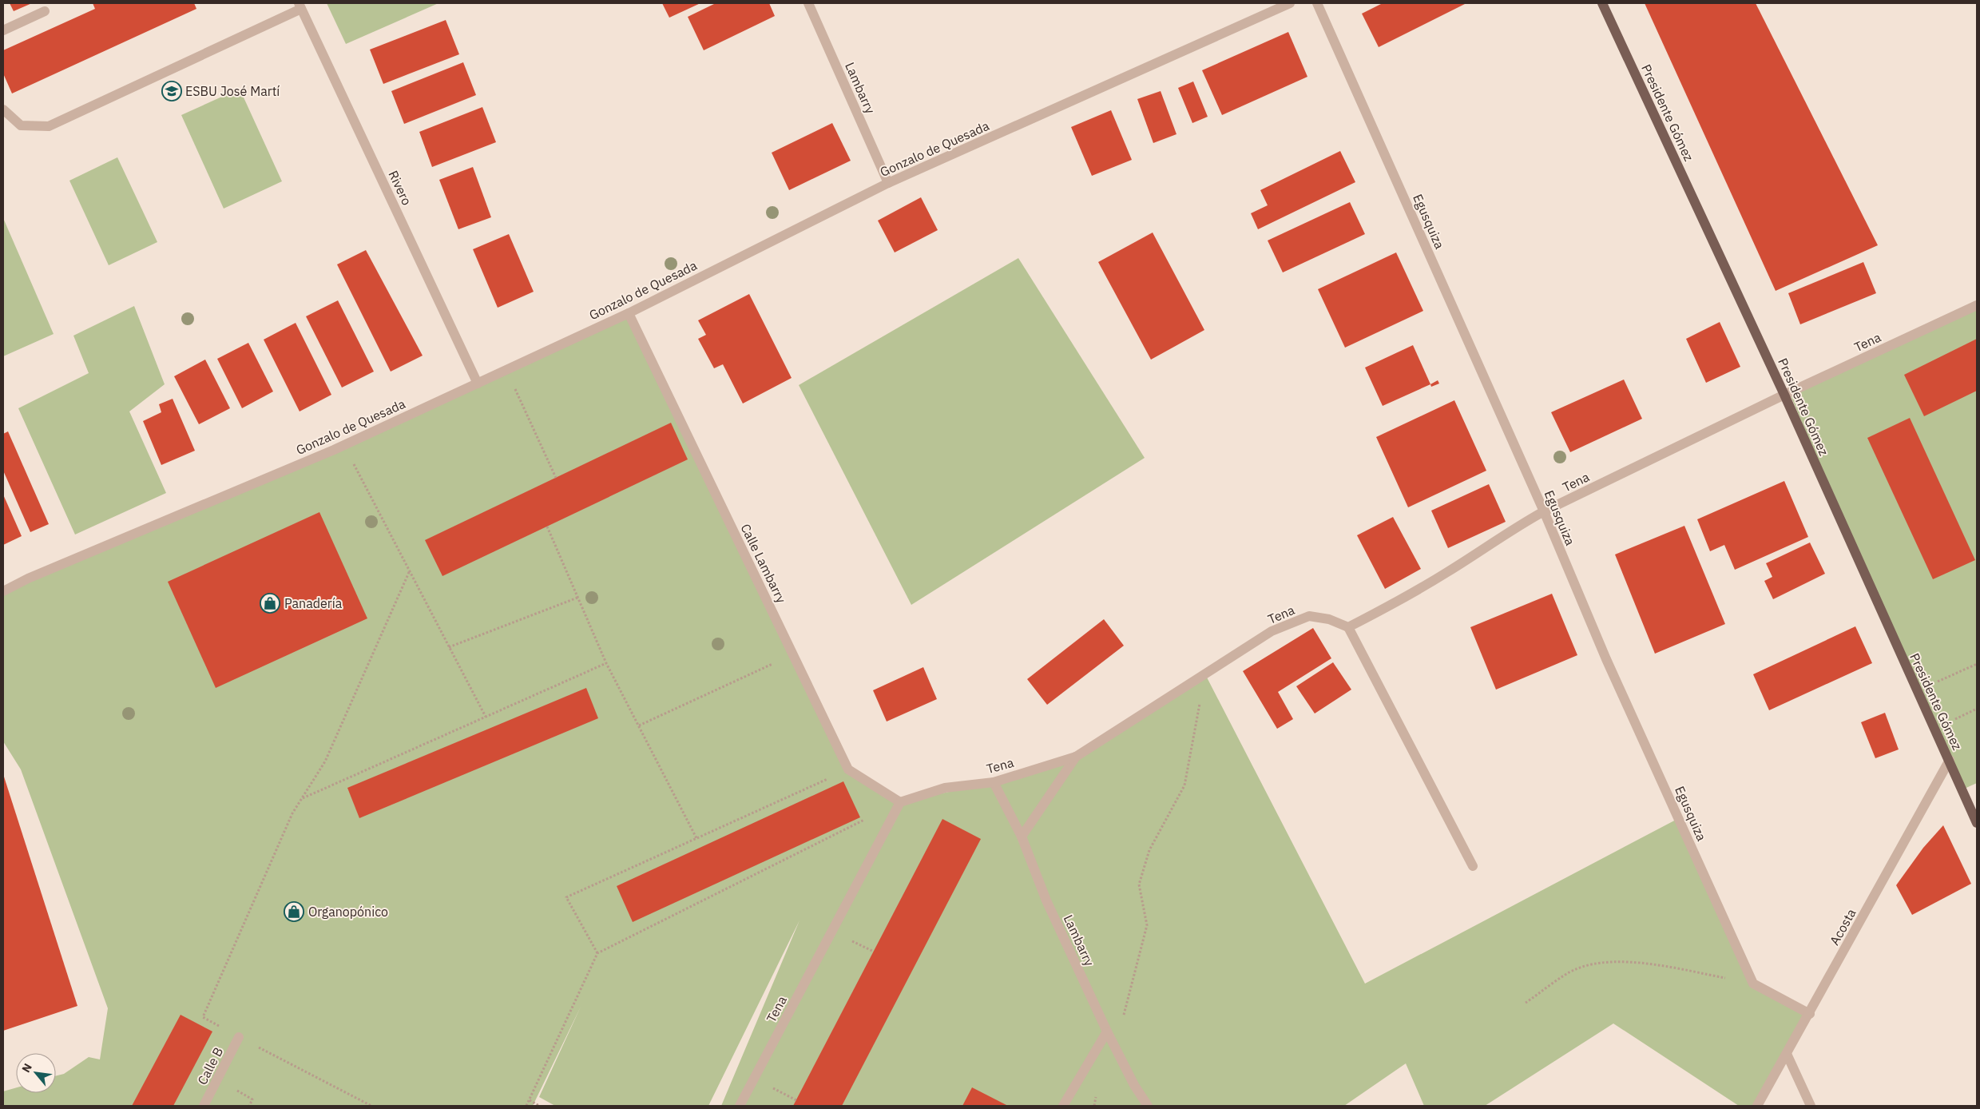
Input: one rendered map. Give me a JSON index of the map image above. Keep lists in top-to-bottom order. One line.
{"streets":{"main road":["Presidente Gómez"],"street":["Lambarry","Gonzalo de Quesada","Rivero","Egusquiza","Tena","Calle Lambarry","Acosta","Calle B"]},"crossings":[["Lambarry","Gonzalo de Quesada"],["Lambarry","Tena"],["Presidente Gómez","Tena"],["Presidente Gómez","Acosta"],["Gonzalo de Quesada","Rivero"],["Gonzalo de Quesada","Calle Lambarry"],["Egusquiza","Tena"]],"places":{"school or university":["ESBU José Martí"],"shop":["Panadería","Organopónico"]},"north":"top left"}
